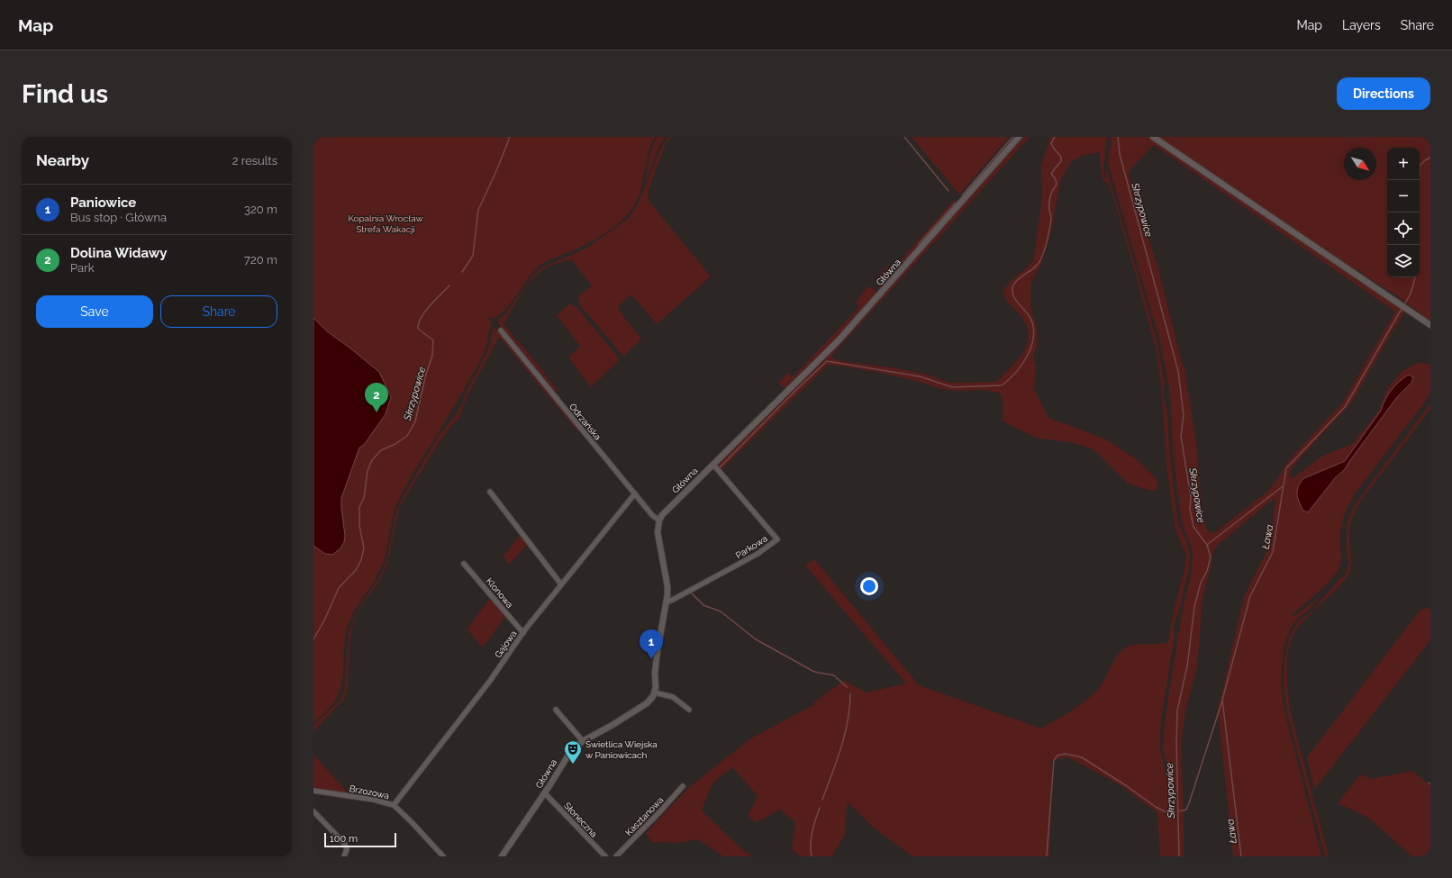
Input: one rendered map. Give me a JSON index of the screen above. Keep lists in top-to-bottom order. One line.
{"streets":{"street":["Główna","Odrzańska","Parkowa","Klonowa","Gajowa","Brzozowa","Kasztanowa","Słoneczna"]},"crossings":[["Główna","Odrzańska"],["Główna","Parkowa"],["Główna","Słoneczna"],["Odrzańska","Gajowa"],["Klonowa","Gajowa"],["Gajowa","Brzozowa"]],"water":["Skrzypowice","Ława"],"parks":["Kopalnia Wrocław Strefa Wakacji"],"places":{"theatre":["Świetlica Wiejska w Paniowicach"]},"scale_bar":"100 m","north":"bottom right","page":{"header":"Map","nav":["Map","Layers","Share"],"buttons":["Directions",["Save","Share"]],"title":"Find us","heading":["Nearby","2 results"],"map_buttons":["+","−"],"list":[{"mark":"1","name":"Paniowice","note":"Bus stop · Główna","value":"320 m"},{"mark":"2","name":"Dolina Widawy","note":"Park","value":"720 m"}],"pins":["2","1"],"scale":"100 m"}}
